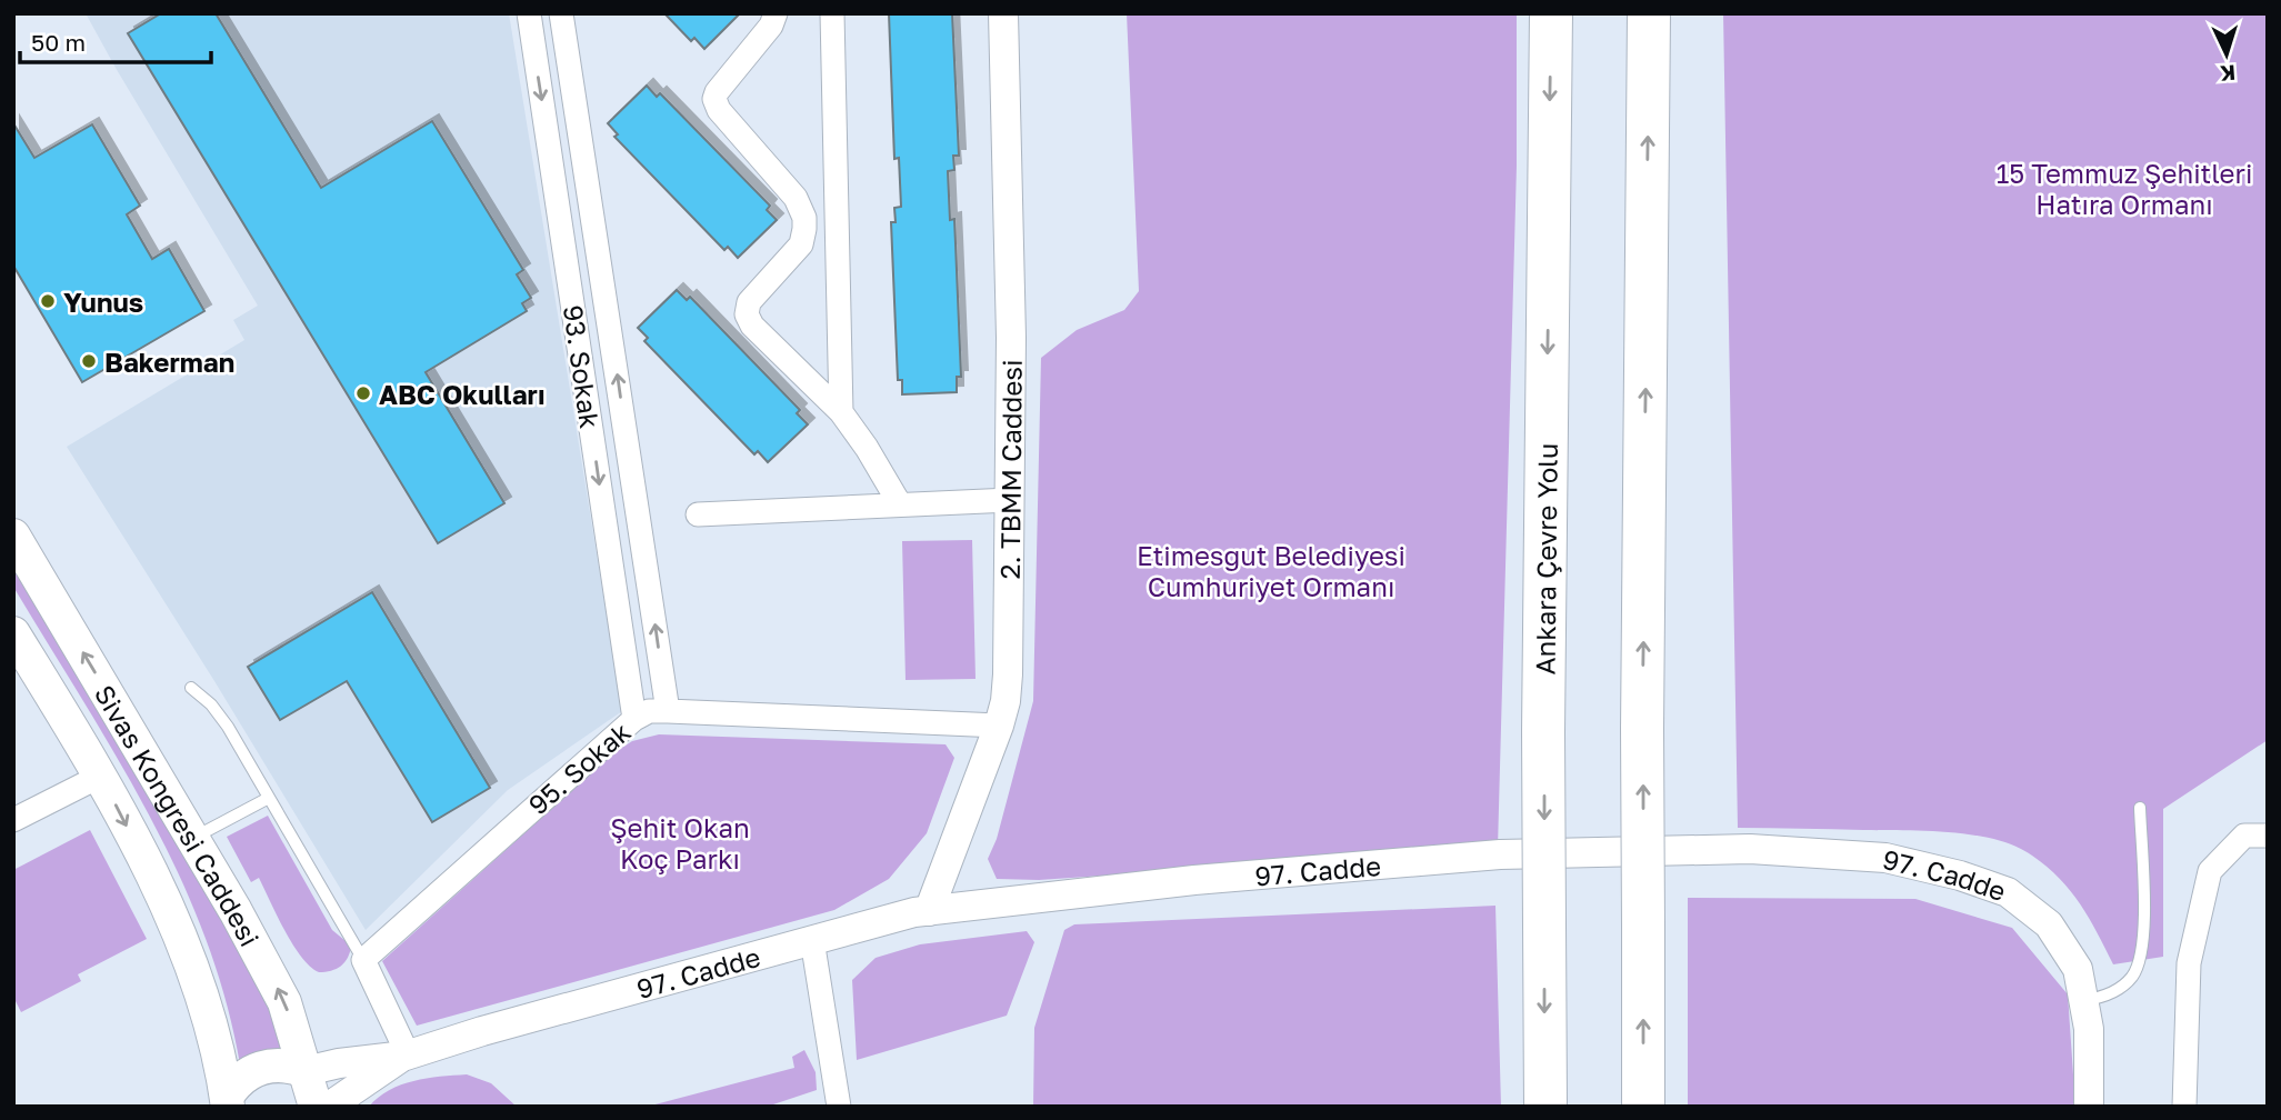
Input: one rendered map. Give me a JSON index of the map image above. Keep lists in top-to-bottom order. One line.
{"streets":{"highway":["Ankara Çevre Yolu"],"main road":["Sivas Kongresi Caddesi"],"street":["93. Sokak","2. TBMM Caddesi","95. Sokak","97. Cadde"]},"crossings":[["93. Sokak","95. Sokak"],["2. TBMM Caddesi","95. Sokak"],["2. TBMM Caddesi","97. Cadde"],["Sivas Kongresi Caddesi","97. Cadde"]],"parks":["15 Temmuz Şehitleri Hatıra Ormanı","Etimesgut Belediyesi Cumhuriyet Ormanı","Şehit Okan Koç Parkı"],"places":["Yunus","Bakerman","ABC Okulları"],"scale_bar":"50 m","north":"bottom"}
